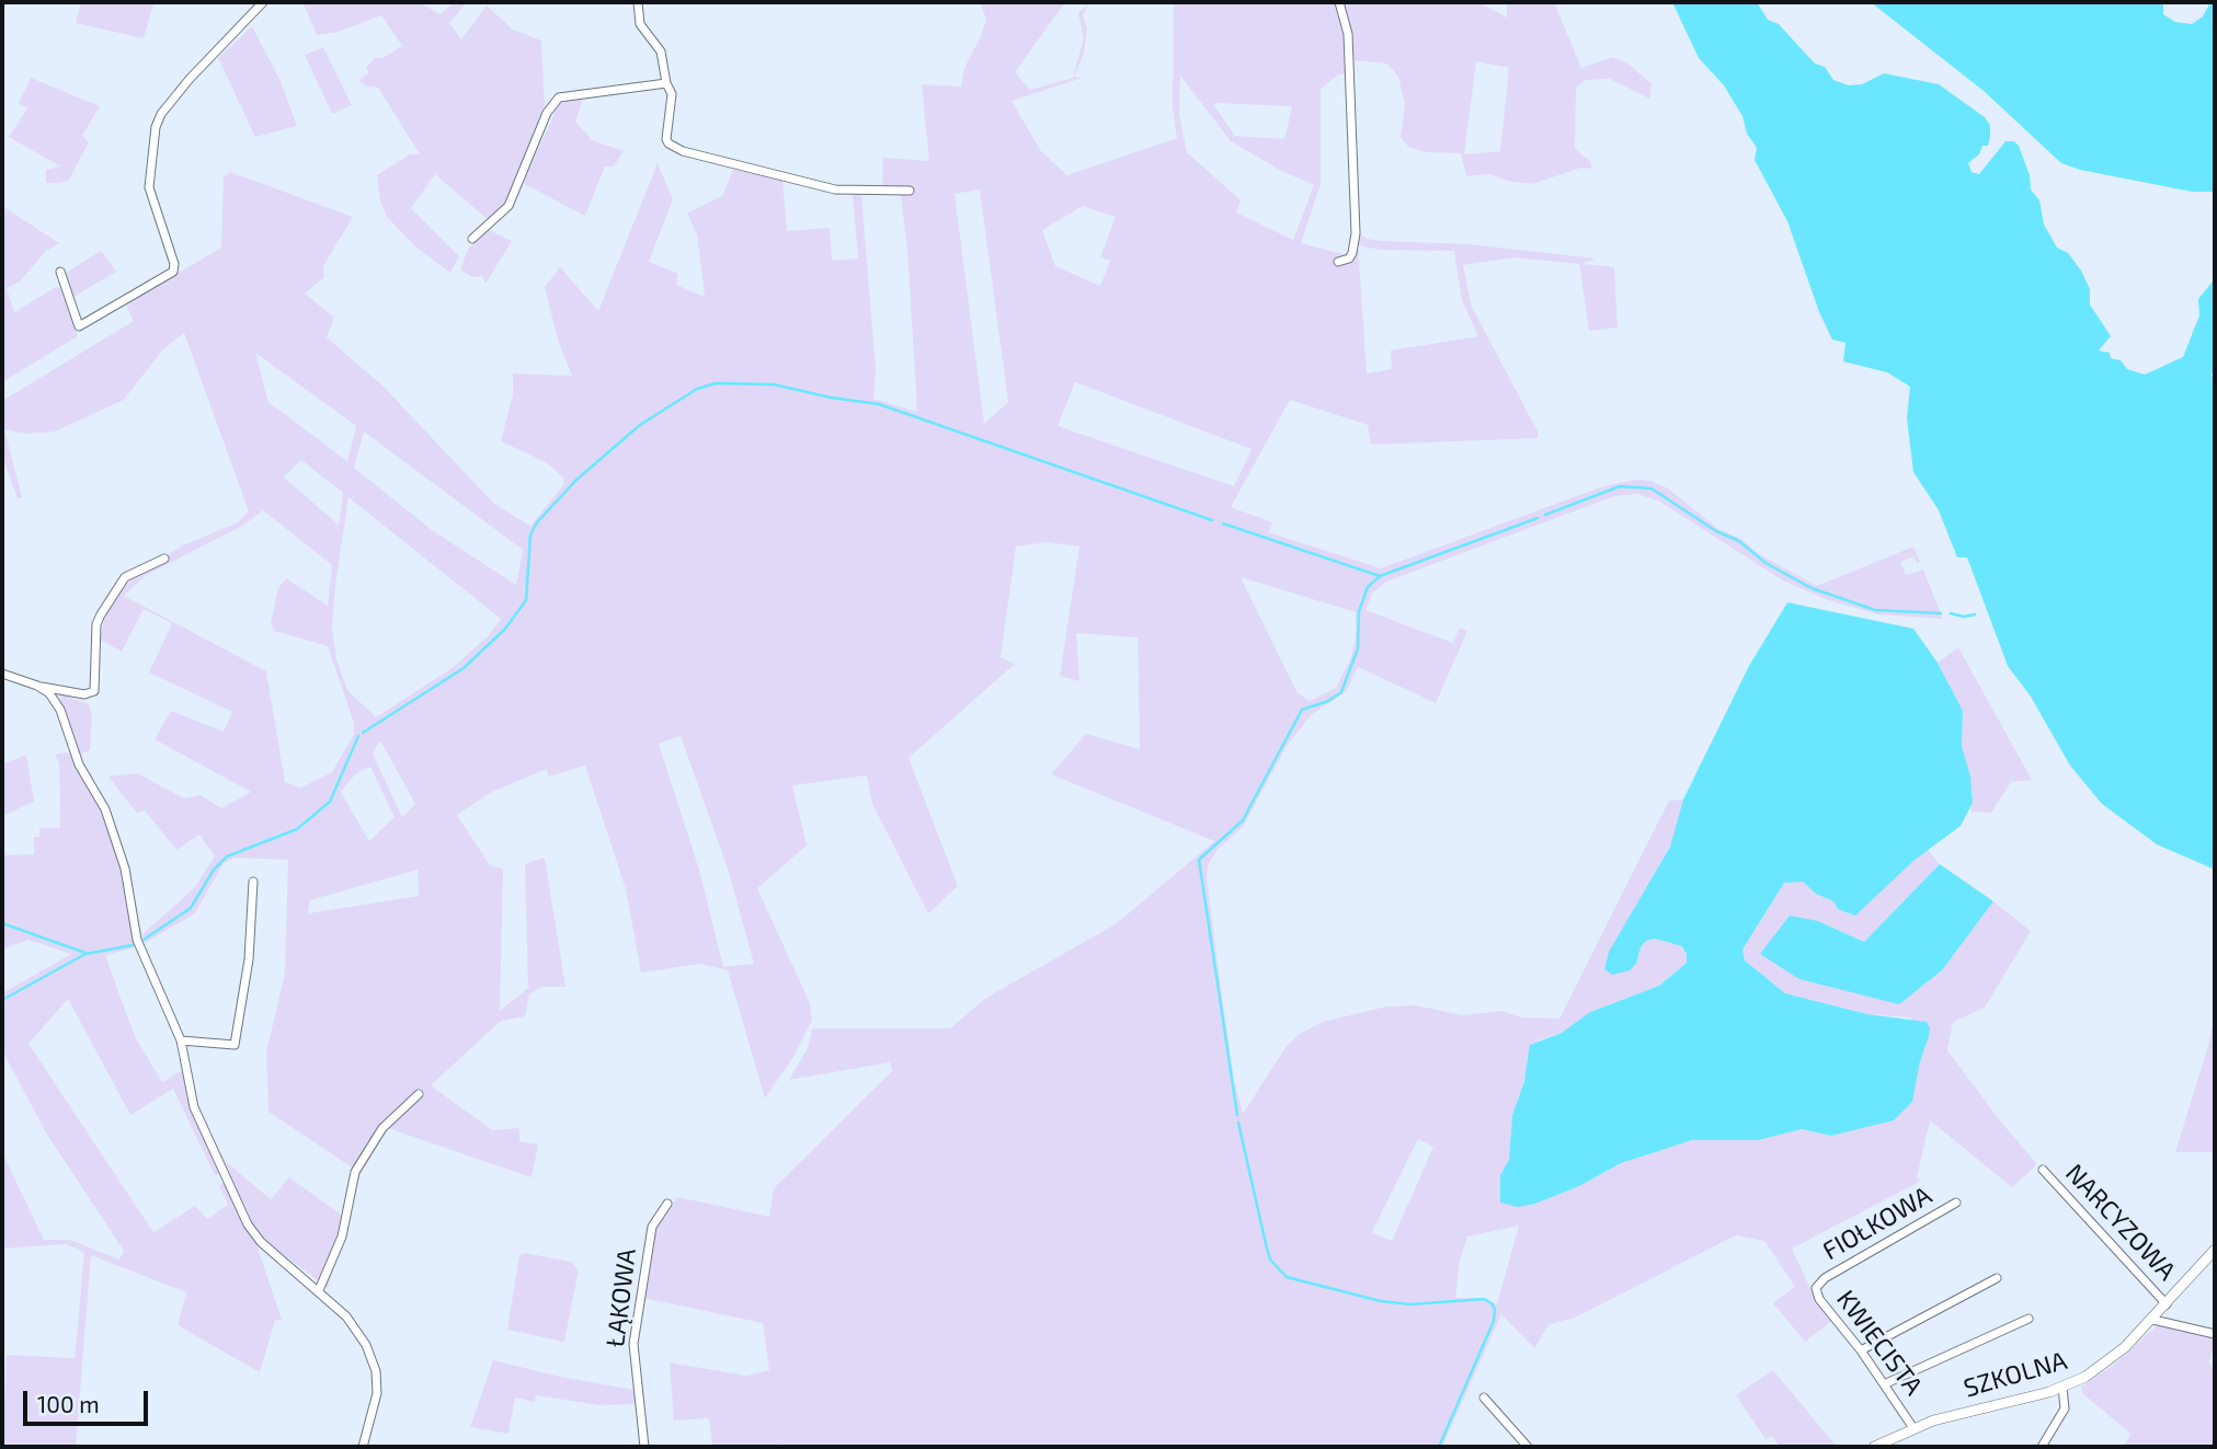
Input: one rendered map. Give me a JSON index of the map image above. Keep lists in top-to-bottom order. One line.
{"streets":{"street":["NARCYZOWA","FIOŁKOWA","ŁĄKOWA","KWIECISTA","SZKOLNA"]},"crossings":[["NARCYZOWA","SZKOLNA"],["FIOŁKOWA","KWIECISTA"],["KWIECISTA","SZKOLNA"]],"scale_bar":"100 m"}
